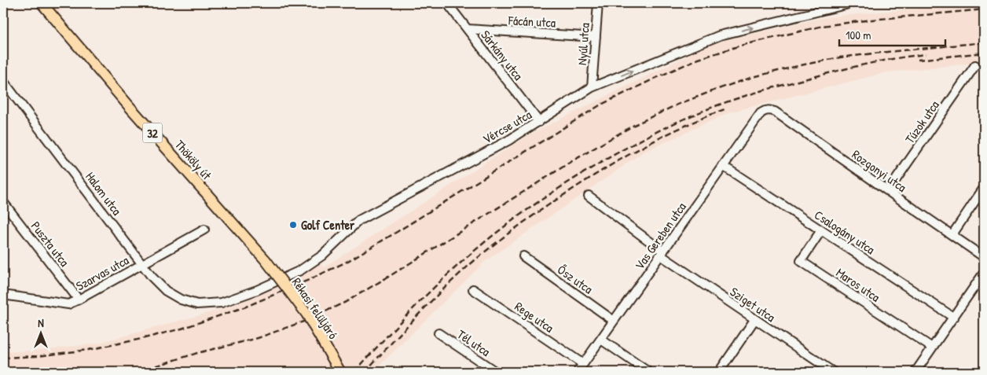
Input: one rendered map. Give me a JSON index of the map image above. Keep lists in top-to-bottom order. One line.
{"streets":{"main road":["32","Thököly út","Rékasi felüljáró"],"street":["Fácán utca","Nyúl utca","Sárkány utca","Túzok utca","Vércse utca","Rozgonyi utca","Halom utca","Csalogány utca","Vas Gereben utca","Puszta utca","Szarvas utca","Ősz utca","Maros utca","Sziget utca","Rege utca","Tél utca"]},"crossings":[["Fácán utca","Nyúl utca"],["Fácán utca","Sárkány utca"],["Nyúl utca","Vércse utca"],["Sárkány utca","Vércse utca"],["Túzok utca","Rozgonyi utca"],["Vércse utca","Halom utca"],["Thököly út","Rékasi felüljáró"],["Rozgonyi utca","Vas Gereben utca"],["Halom utca","Szarvas utca"],["Csalogány utca","Vas Gereben utca"],["Csalogány utca","Maros utca"],["Vas Gereben utca","Ősz utca"],["Vas Gereben utca","Sziget utca"],["Vas Gereben utca","Rege utca"],["Puszta utca","Szarvas utca"]],"one_way":["Vércse utca"],"places":["Golf Center"],"scale_bar":"100 m","north":"top"}
